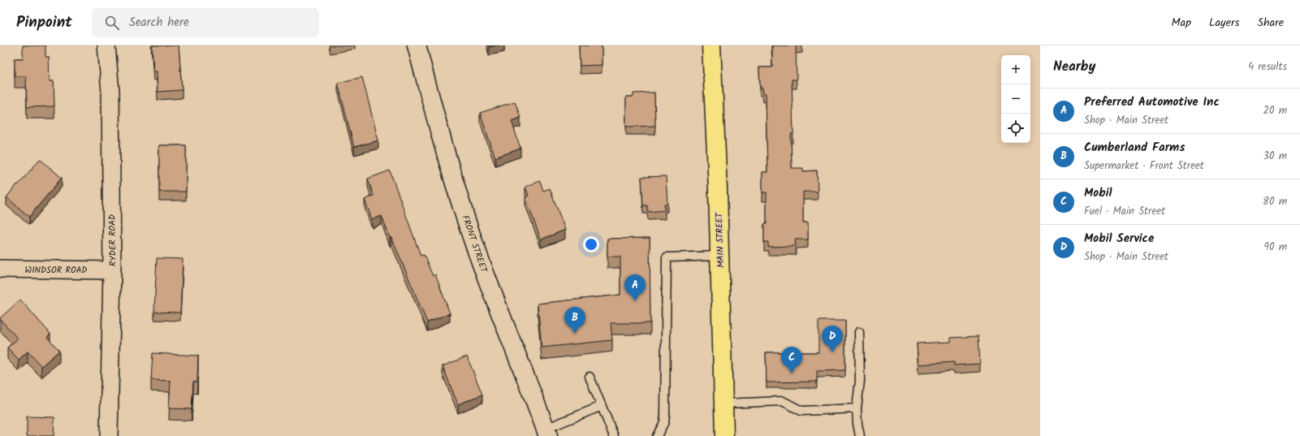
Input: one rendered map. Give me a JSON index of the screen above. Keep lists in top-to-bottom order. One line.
{"streets":{"main road":["MAIN STREET"],"street":["RYDER ROAD","FRONT STREET","WINDSOR ROAD"]},"crossings":[["RYDER ROAD","WINDSOR ROAD"]],"page":{"header":"Pinpoint","search":"Search here","nav":["Map","Layers","Share"],"heading":["Nearby","4 results"],"map_buttons":["+","−"],"list":[{"mark":"A","name":"Preferred Automotive Inc","note":"Shop · Main Street","value":"20 m"},{"mark":"B","name":"Cumberland Farms","note":"Supermarket · Front Street","value":"30 m"},{"mark":"C","name":"Mobil","note":"Fuel · Main Street","value":"80 m"},{"mark":"D","name":"Mobil Service","note":"Shop · Main Street","value":"90 m"}],"pins":["A","B","D","C"]}}
